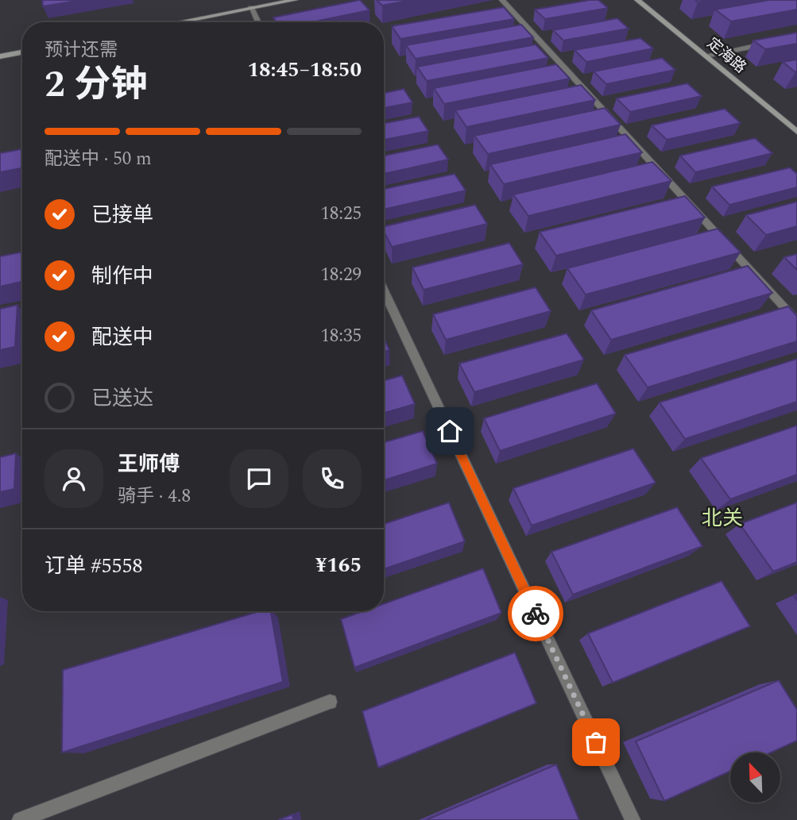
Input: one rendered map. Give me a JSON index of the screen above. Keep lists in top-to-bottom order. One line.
{"streets":{"street":["定海路"]},"districts":["北关"],"north":"top left","page":{"heading":["2 分钟","预计还需","18:45–18:50"],"panel":["王师傅","骑手 · 4.8","订单 #5558","¥165"],"bar":"配送中 · 50 m","list":[["已接单","18:25"],["制作中","18:29"],["配送中","18:35"],"已送达"]}}
